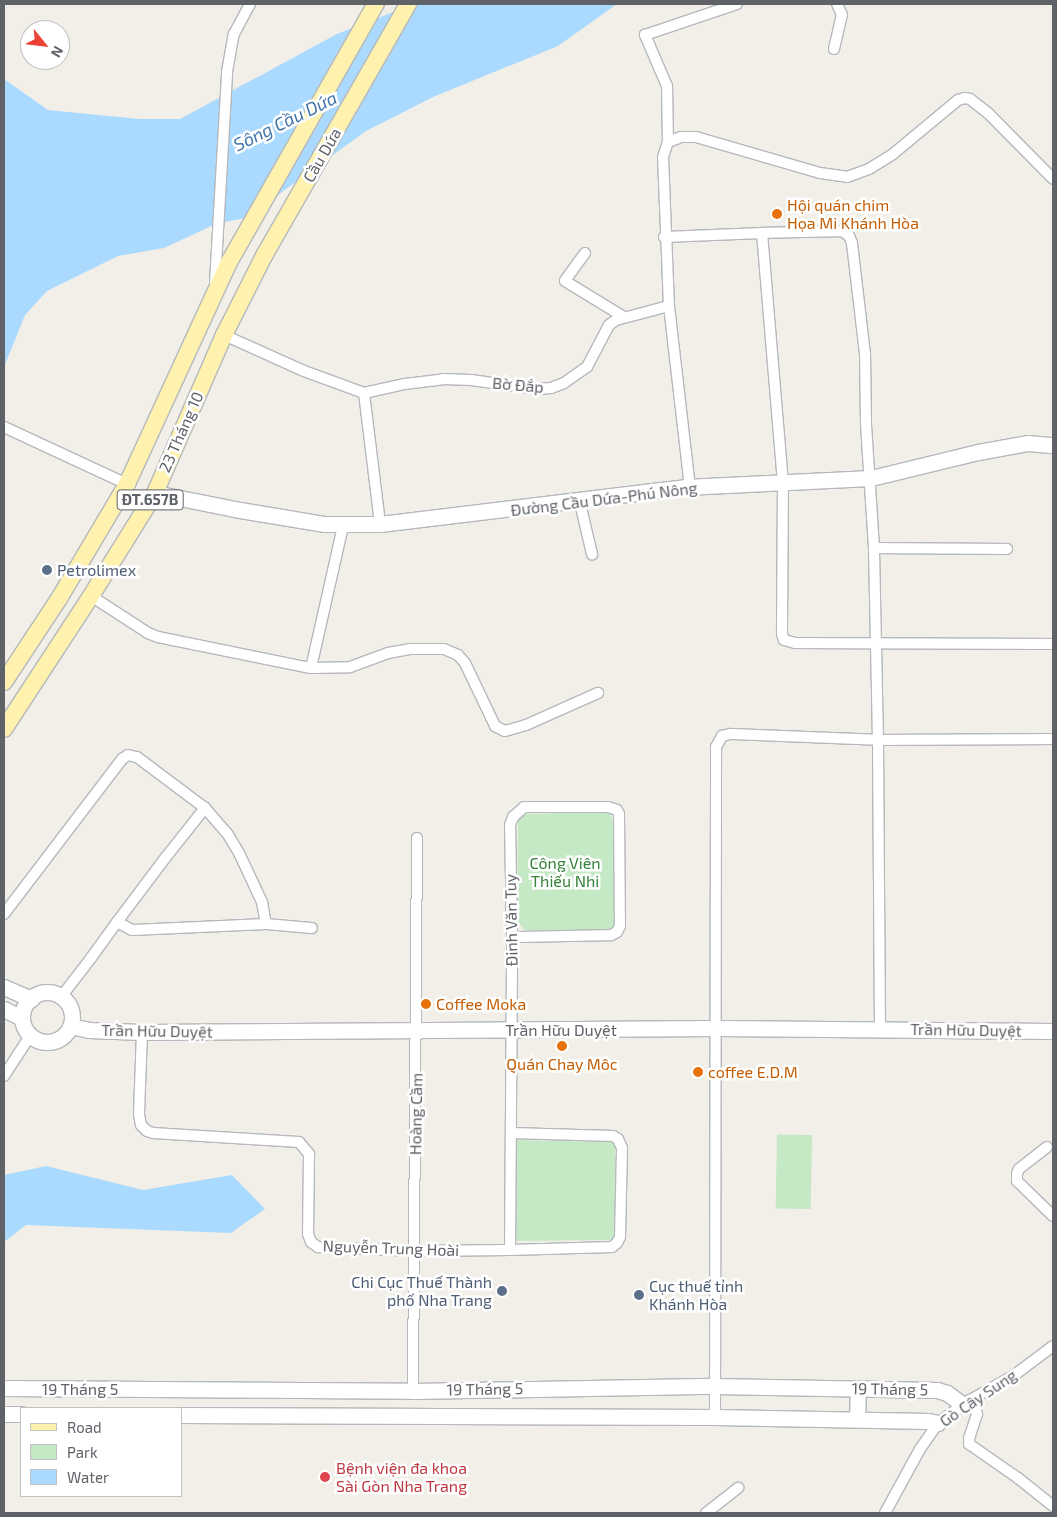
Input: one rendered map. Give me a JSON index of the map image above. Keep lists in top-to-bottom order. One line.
{"streets":{"main road":["Cầu Dứa","23 Tháng 10","ĐT.657B"],"street":["Bờ Đắp","Đường Cầu Dứa-Phú Nông","Đinh Văn Tuy","Trần Hữu Duyệt","Hoàng Cầm","Nguyễn Trung Hoài","19 Tháng 5","Gò Cây Sung"]},"crossings":[["Cầu Dứa","23 Tháng 10"],["23 Tháng 10","Đường Cầu Dứa-Phú Nông"],["Đinh Văn Tuy","Trần Hữu Duyệt"],["Đinh Văn Tuy","Nguyễn Trung Hoài"],["Trần Hữu Duyệt","Hoàng Cầm"],["Trần Hữu Duyệt","Nguyễn Trung Hoài"],["Hoàng Cầm","Nguyễn Trung Hoài"],["Hoàng Cầm","19 Tháng 5"],["19 Tháng 5","Gò Cây Sung"]],"water":["Sông Cầu Dứa"],"parks":["Công Viên Thiếu Nhi"],"places":["Hội quán chim Họa Mi Khánh Hòa","Petrolimex","Coffee Moka","Quán Chay Môc","coffee E.D.M","Chi Cục Thuế Thành phố Nha Trang","Cục thuế tỉnh Khánh Hòa","Bệnh viện đa khoa Sài Gòn Nha Trang"],"legend":["Road","Park","Water"],"north":"bottom right"}
